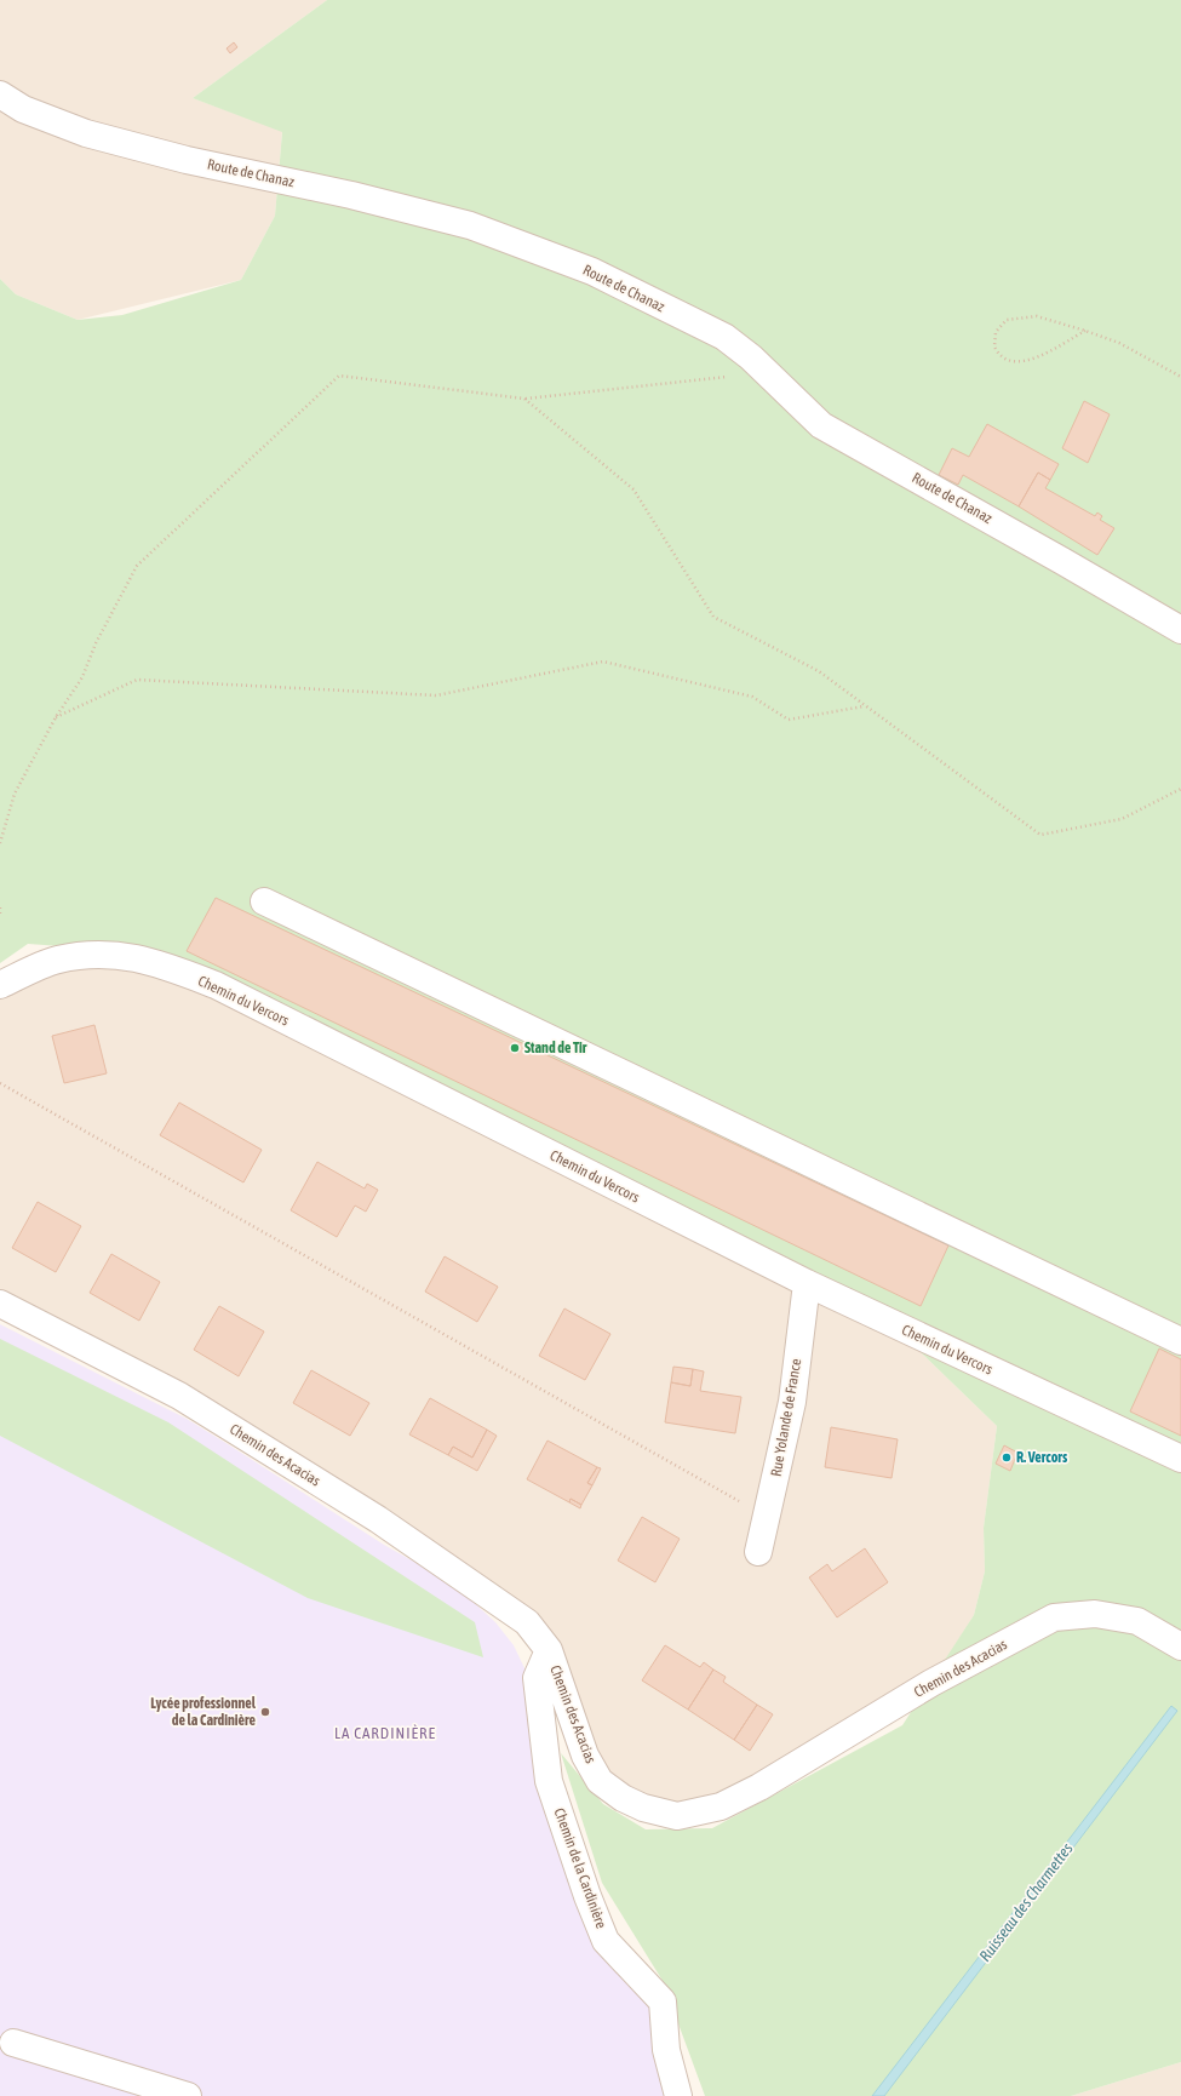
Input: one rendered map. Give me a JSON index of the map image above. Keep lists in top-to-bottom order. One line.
{"streets":{"street":["Route de Chanaz","Chemin du Vercors","Rue Yolande de France","Chemin des Acacias","Chemin de la Cardinière"]},"crossings":[["Chemin du Vercors","Rue Yolande de France"],["Chemin des Acacias","Chemin de la Cardinière"]],"districts":["LA CARDINIÈRE"],"water":["Ruisseau des Charmettes"],"places":["Stand de Tir","R. Vercors","Lycée professionnel de la Cardinière"]}
